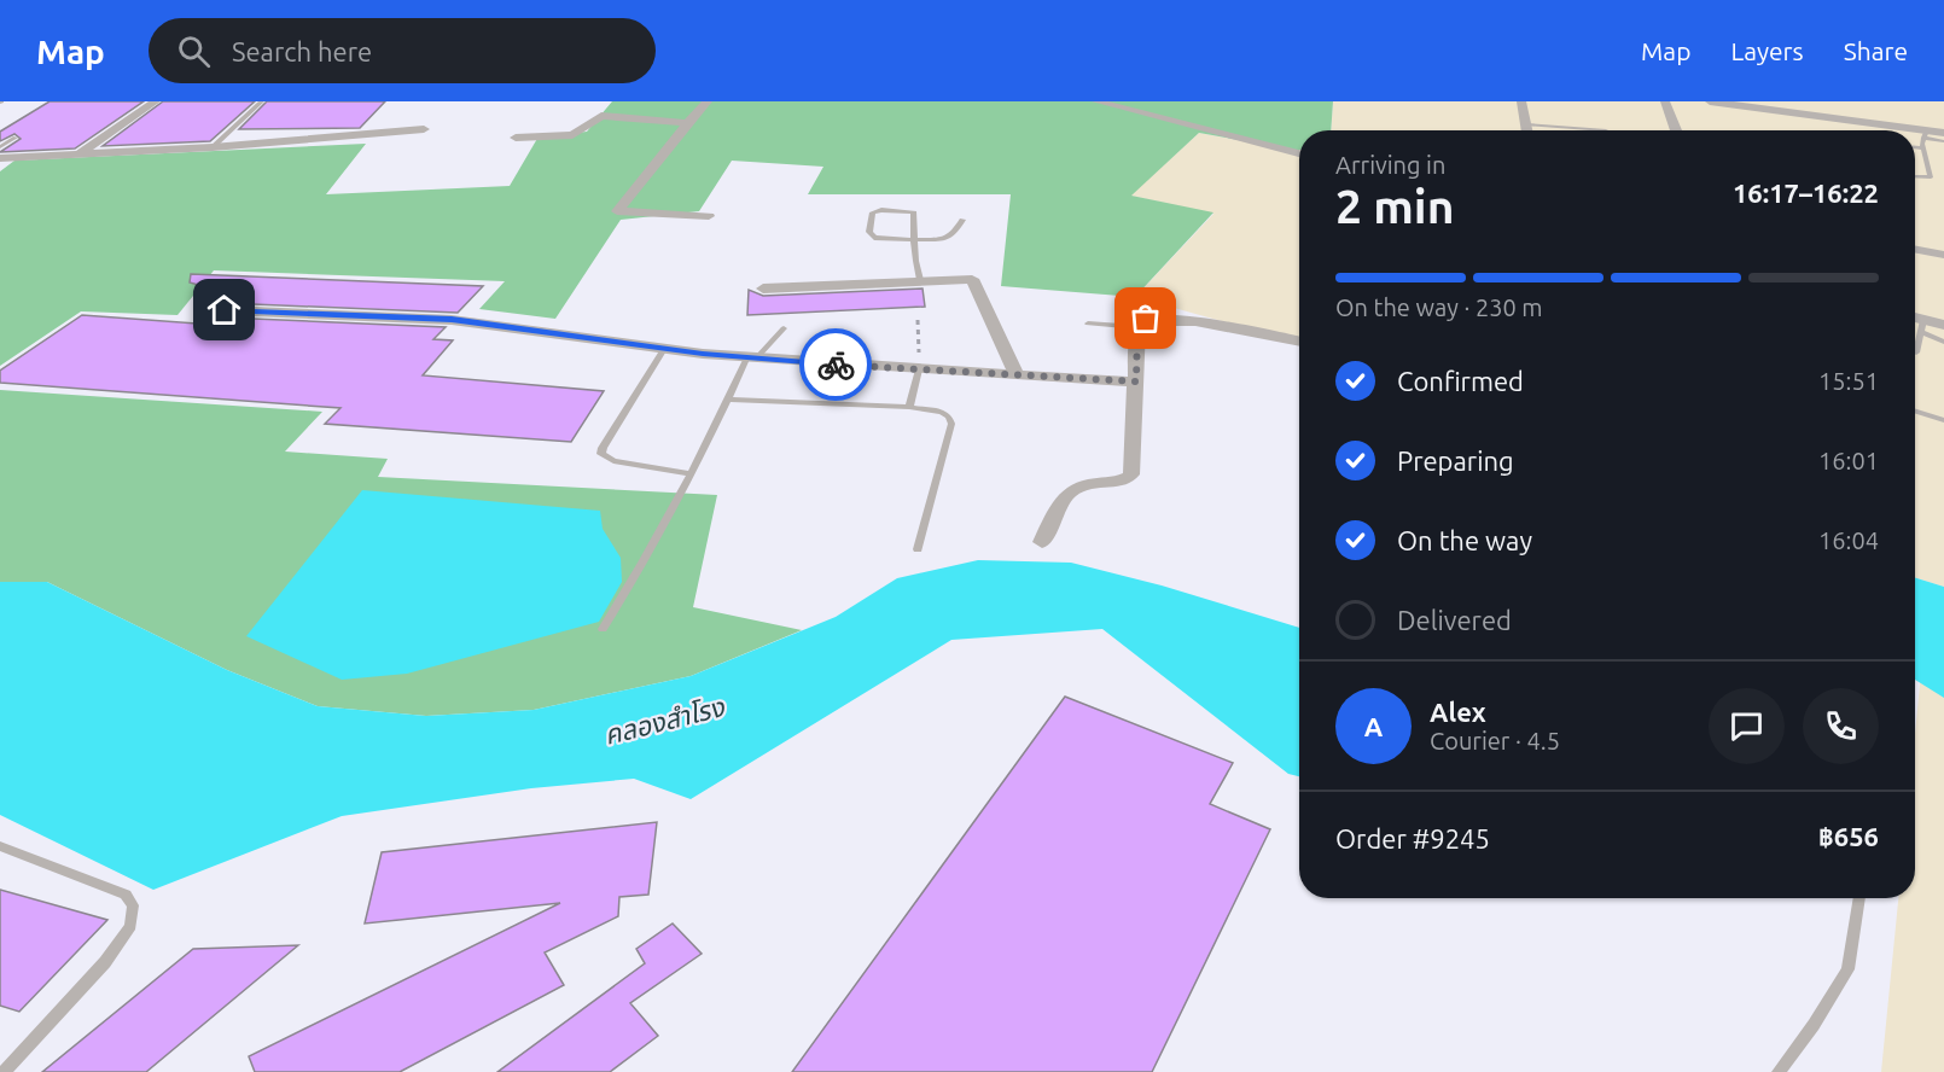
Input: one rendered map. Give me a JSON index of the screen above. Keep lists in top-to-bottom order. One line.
{"water":["คลองสำโรง"],"page":{"header":"Map","search":"Search here","nav":["Map","Layers","Share"],"heading":["2 min","Arriving in","16:17–16:22"],"panel":["Alex","Courier · 4.5","Order #9245","฿656"],"bar":"On the way · 230 m","list":[["Confirmed","15:51"],["Preparing","16:01"],["On the way","16:04"],"Delivered"],"round":"A"}}
